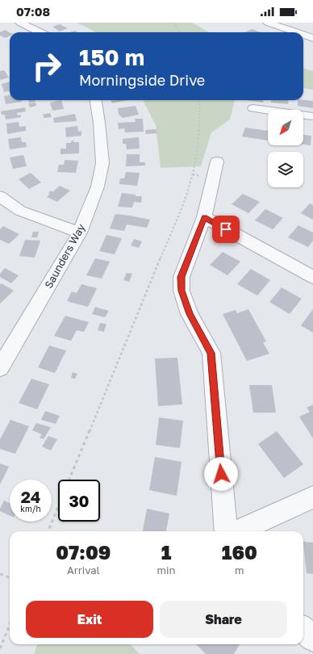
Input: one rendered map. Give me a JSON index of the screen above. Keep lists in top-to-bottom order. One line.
{"streets":{"street":["Saunders Way"]},"north":"bottom left","page":{"status":"07:08","turn":["150 m","Morningside Drive"],"speed":"24 km/h","limit":"30","eta":["07:09","Arrival","1","min","160","m"],"buttons":["Exit","Share"]}}
